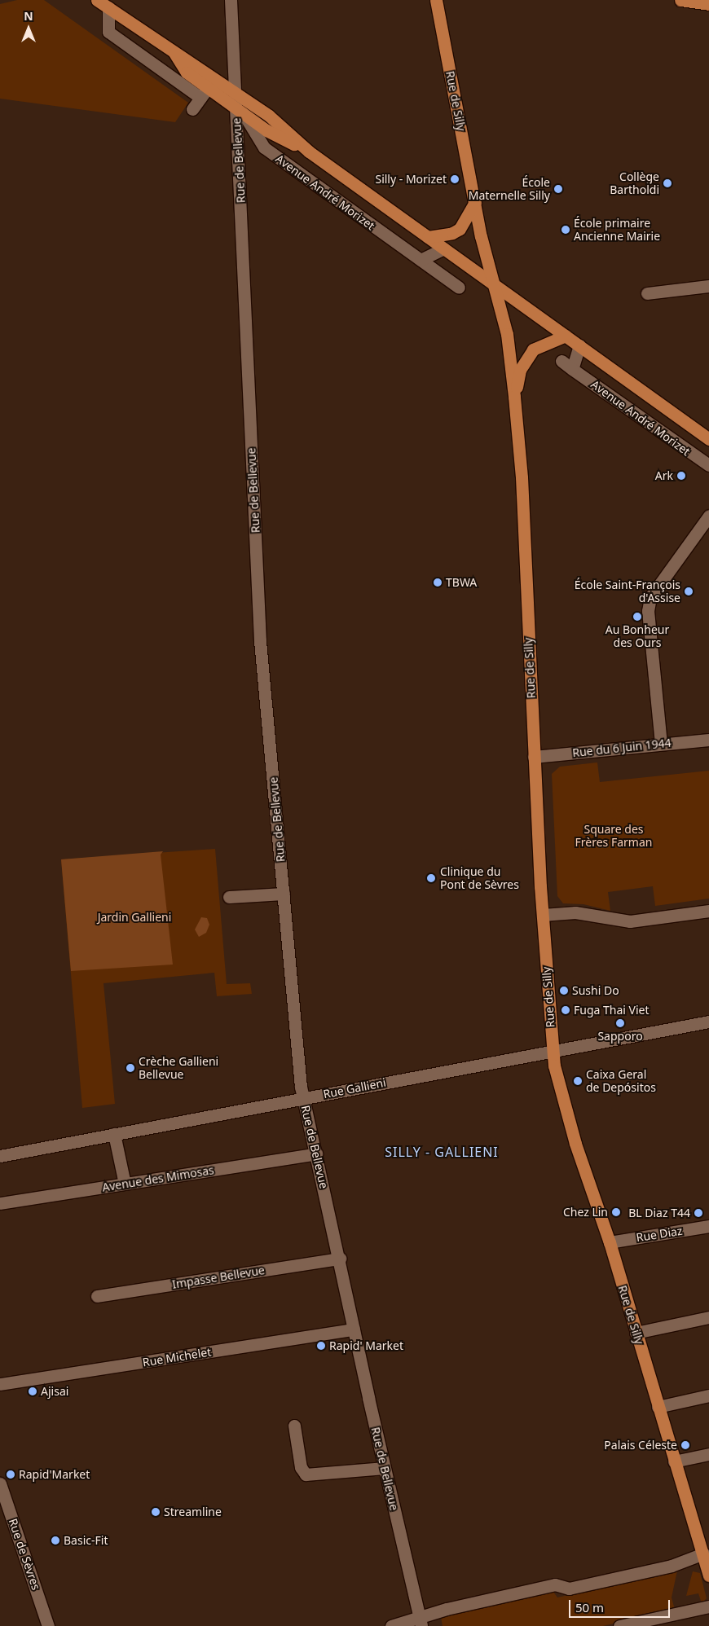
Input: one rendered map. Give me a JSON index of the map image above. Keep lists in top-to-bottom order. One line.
{"streets":{"main road":["Rue de Silly","Avenue André Morizet"],"street":["Rue de Bellevue","Rue du 6 Juin 1944","Rue Gallieni","Avenue des Mimosas","Rue Diaz","Impasse Bellevue","Rue Michelet","Rue de Sèvres"]},"crossings":[["Rue de Silly","Avenue André Morizet"],["Rue de Silly","Rue du 6 Juin 1944"],["Rue de Silly","Rue Gallieni"],["Rue de Silly","Rue Diaz"],["Rue de Bellevue","Avenue André Morizet"],["Rue de Bellevue","Rue Gallieni"],["Rue de Bellevue","Avenue des Mimosas"],["Rue de Bellevue","Impasse Bellevue"],["Rue de Bellevue","Rue Michelet"]],"districts":["SILLY - GALLIENI"],"parks":["Square des Frères Farman","Jardin Gallieni"],"places":["Silly - Morizet","Collège Bartholdi","École Maternelle Silly","École primaire Ancienne Mairie","Ark","TBWA","École Saint-François d'Assise","Au Bonheur des Ours","Clinique du Pont de Sèvres","Sushi Do","Fuga Thai Viet","Sapporo","Crèche Gallieni Bellevue","Caixa Geral de Depósitos","Chez Lin","BL Diaz T44","Rapid' Market","Ajisai","Palais Céleste","Rapid'Market","Streamline","Basic-Fit"],"scale_bar":"50 m","north":"top"}
